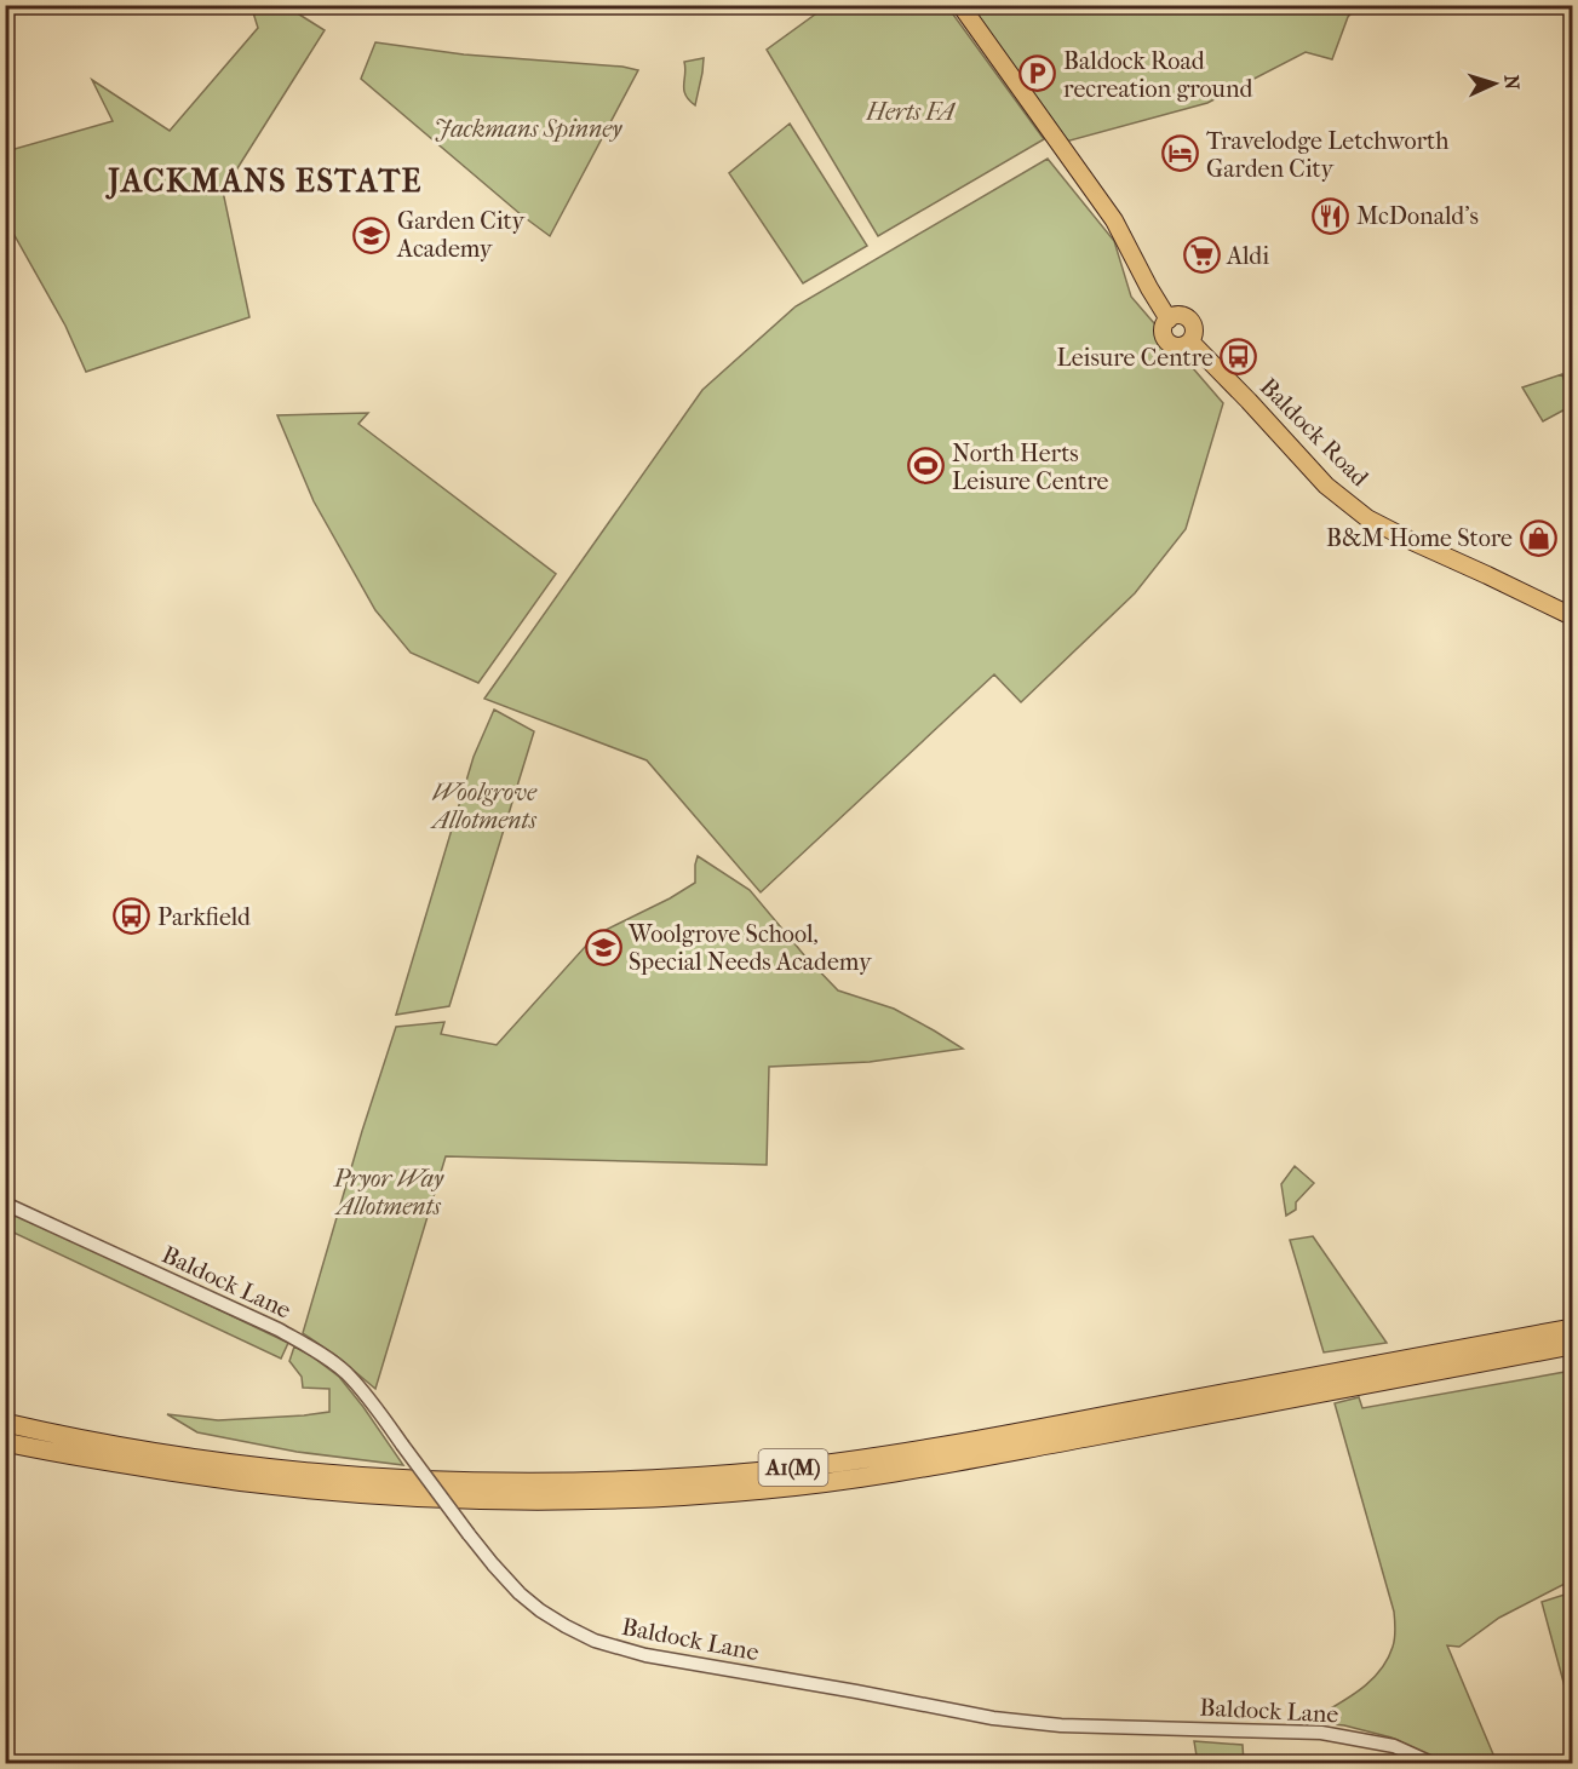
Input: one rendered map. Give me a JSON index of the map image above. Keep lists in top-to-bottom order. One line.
{"streets":{"highway":["A1(M)"],"main road":["Baldock Road"],"street":["Baldock Lane"]},"districts":["JACKMANS ESTATE"],"parks":["Herts FA","Jackmans Spinney","Woolgrove Allotments","Pryor Way Allotments"],"places":{"parking":["Baldock Road recreation ground"],"hotel":["Travelodge Letchworth Garden City"],"restaurant":["McDonald's"],"school or university":["Garden City Academy","Woolgrove School, Special Needs Academy"],"supermarket":["Aldi"],"bus stop":["Leisure Centre","Parkfield"],"sports":["North Herts Leisure Centre"],"shop":["B&M Home Store"]},"north":"right"}
